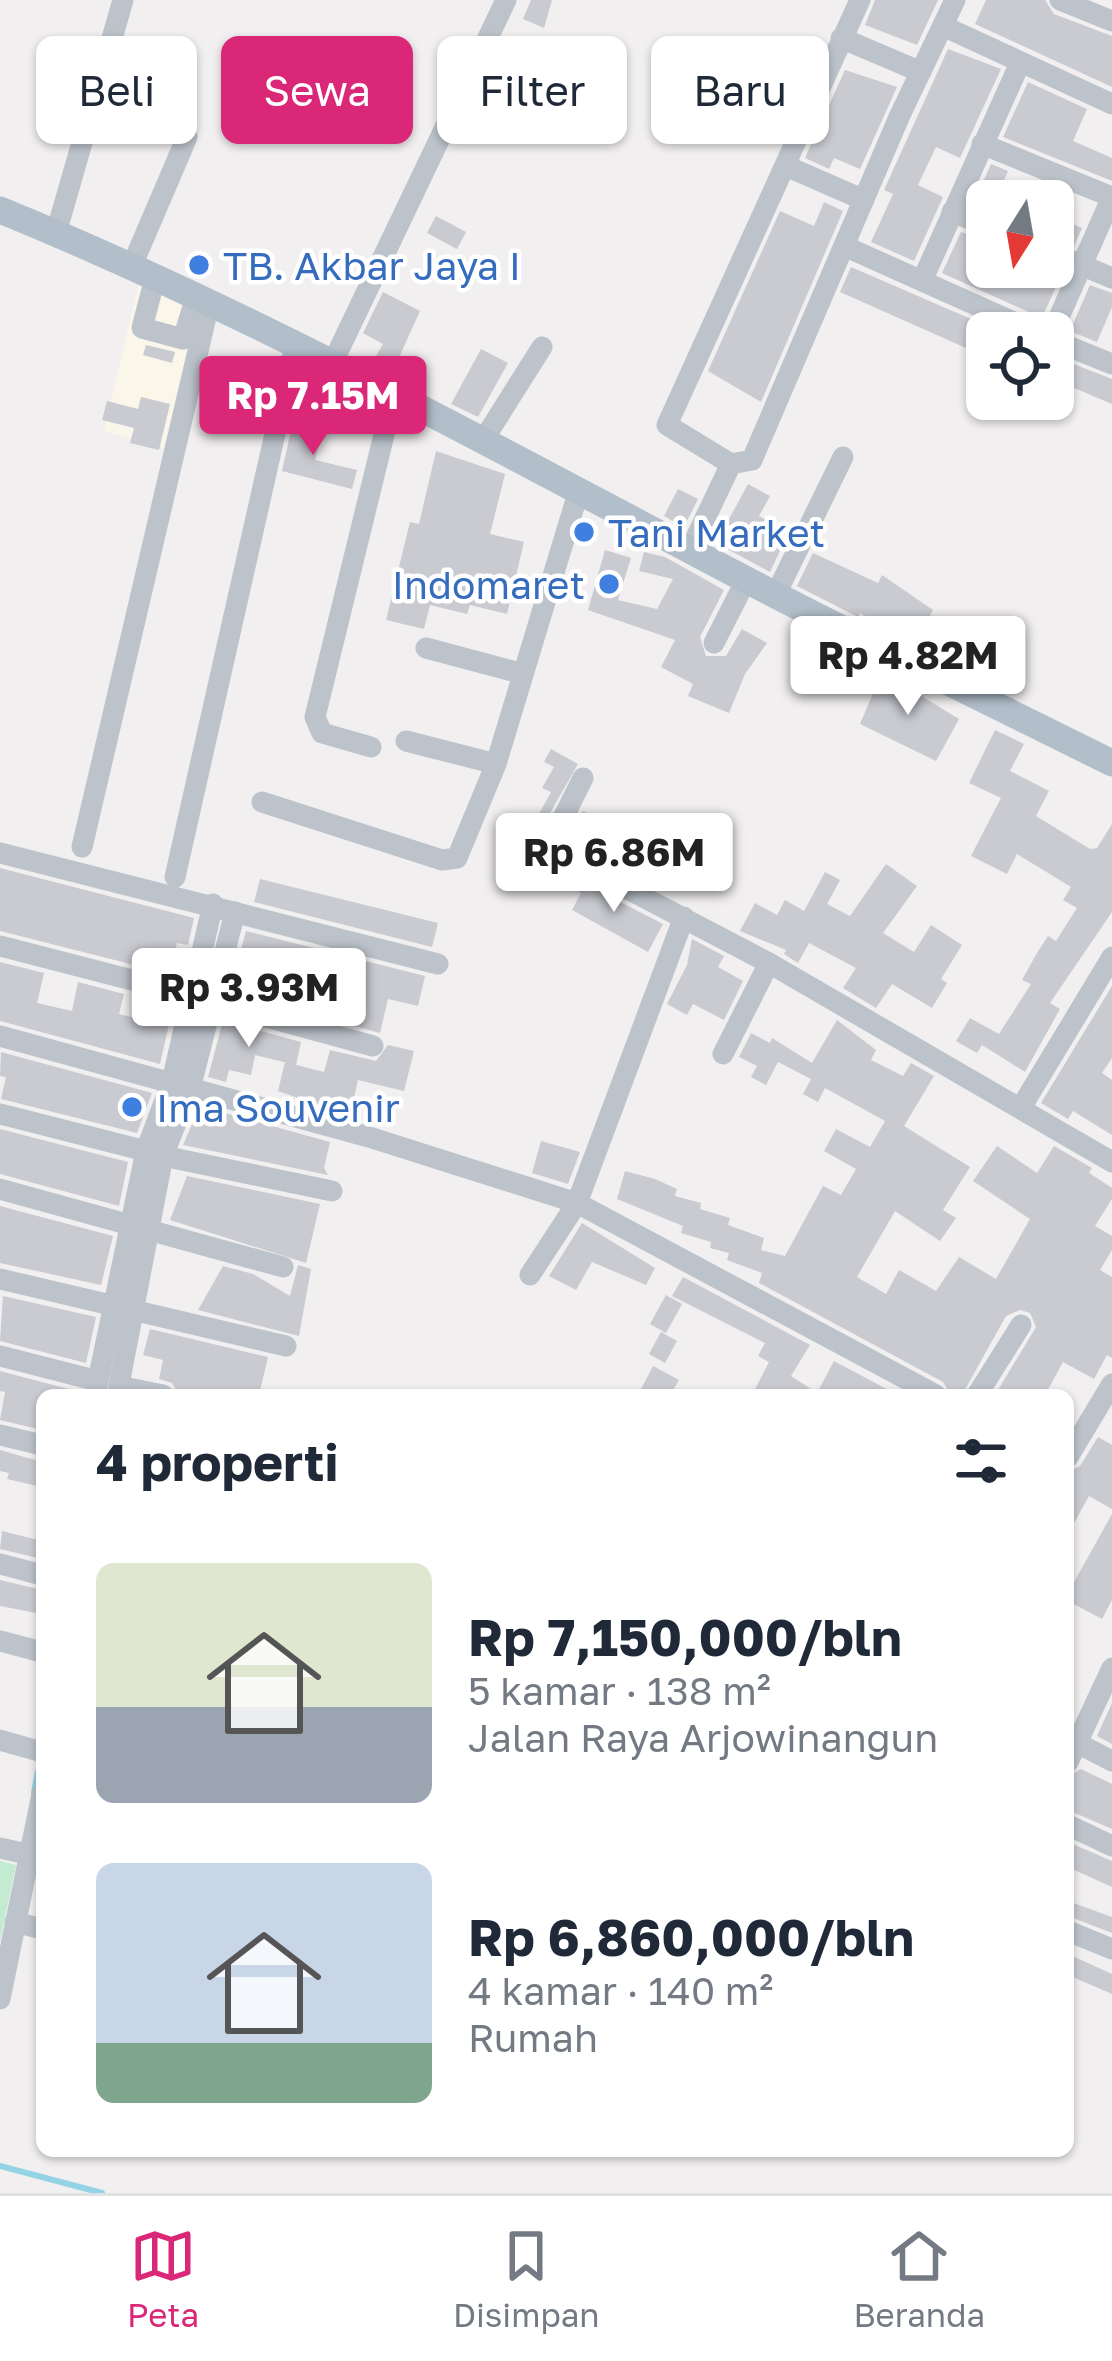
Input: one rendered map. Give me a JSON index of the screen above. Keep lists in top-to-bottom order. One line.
{"places":["TB. Akbar Jaya I","Tani Market","Indomaret","Ima Souvenir"],"north":"bottom","page":{"chip":["Beli","Sewa","Filter","Baru"],"price":["Rp 7.15M","Rp 4.82M","Rp 6.86M","Rp 3.93M"],"heading":"4 properti","list":[{"name":"Rp 7,150,000/bln","note":"5 kamar · 138 m² · Jalan Raya Arjowinangun"},{"name":"Rp 6,860,000/bln","note":"4 kamar · 140 m² · Rumah"}],"tabs":["Peta","Disimpan","Beranda"]}}
